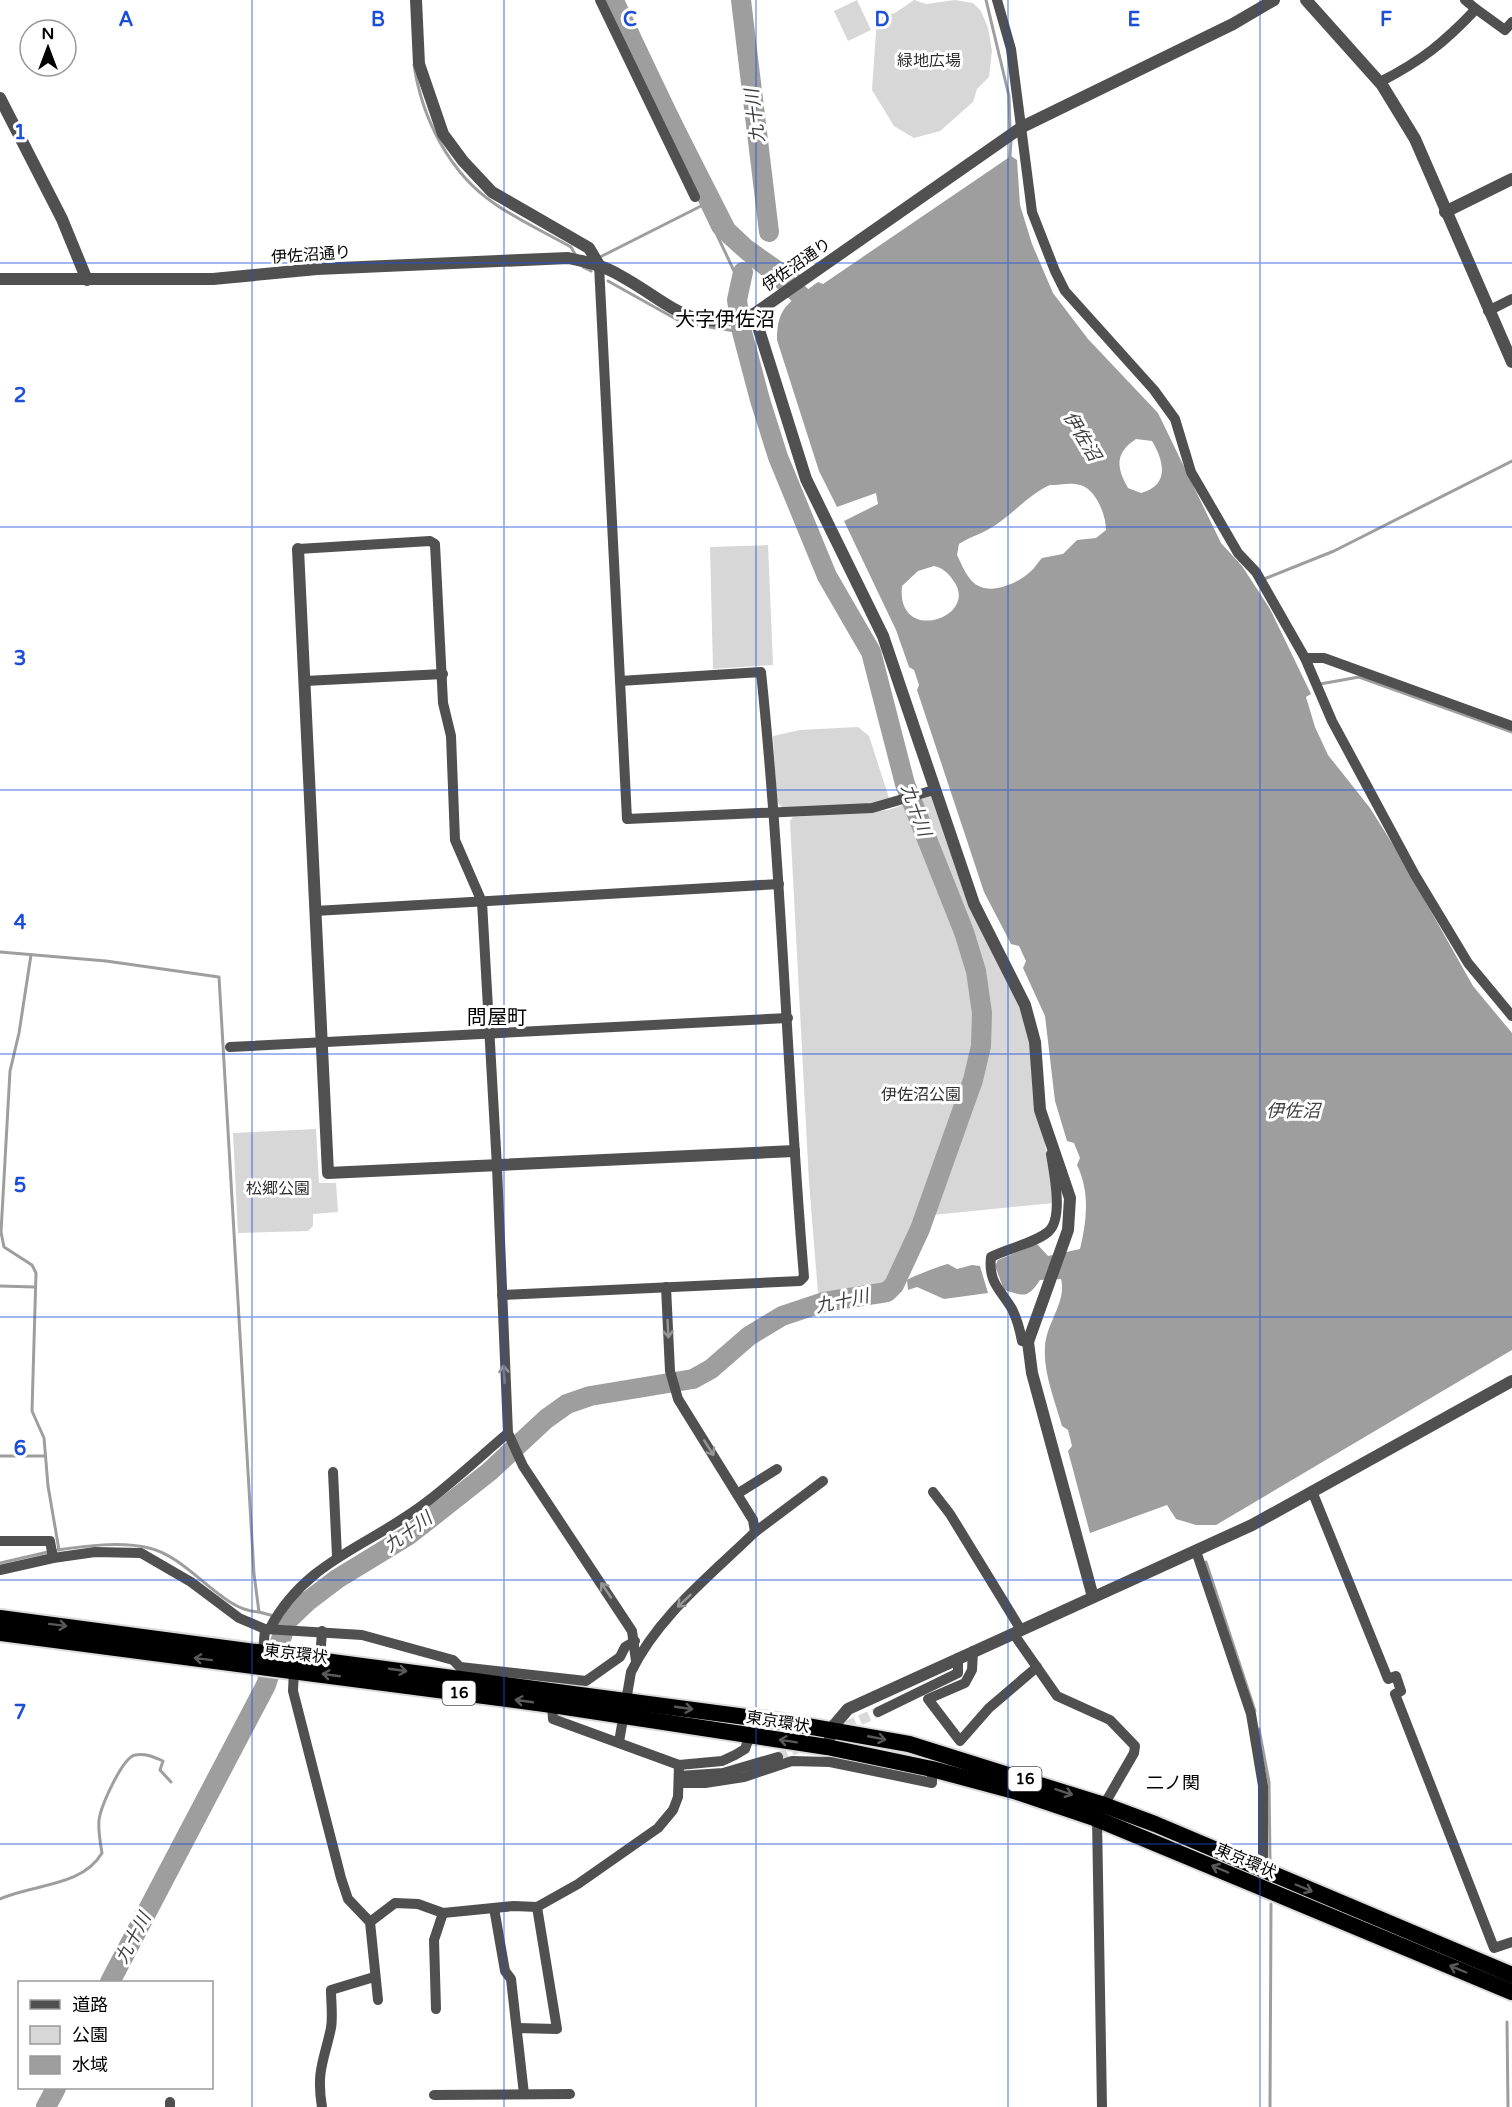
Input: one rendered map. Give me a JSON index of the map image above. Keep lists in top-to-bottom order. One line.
{"streets":{"highway":["東京環状","16"],"street":["伊佐沼通り"]},"districts":["大字伊佐沼","問屋町","二ノ関"],"water":["九十川","伊佐沼"],"parks":["緑地広場","伊佐沼公園","松郷公園"],"legend":["道路","公園","水域"],"north":"top","grid":{"columns":["A","B","C","D","E","F"],"rows":["1","2","3","4","5","6","7"]}}
